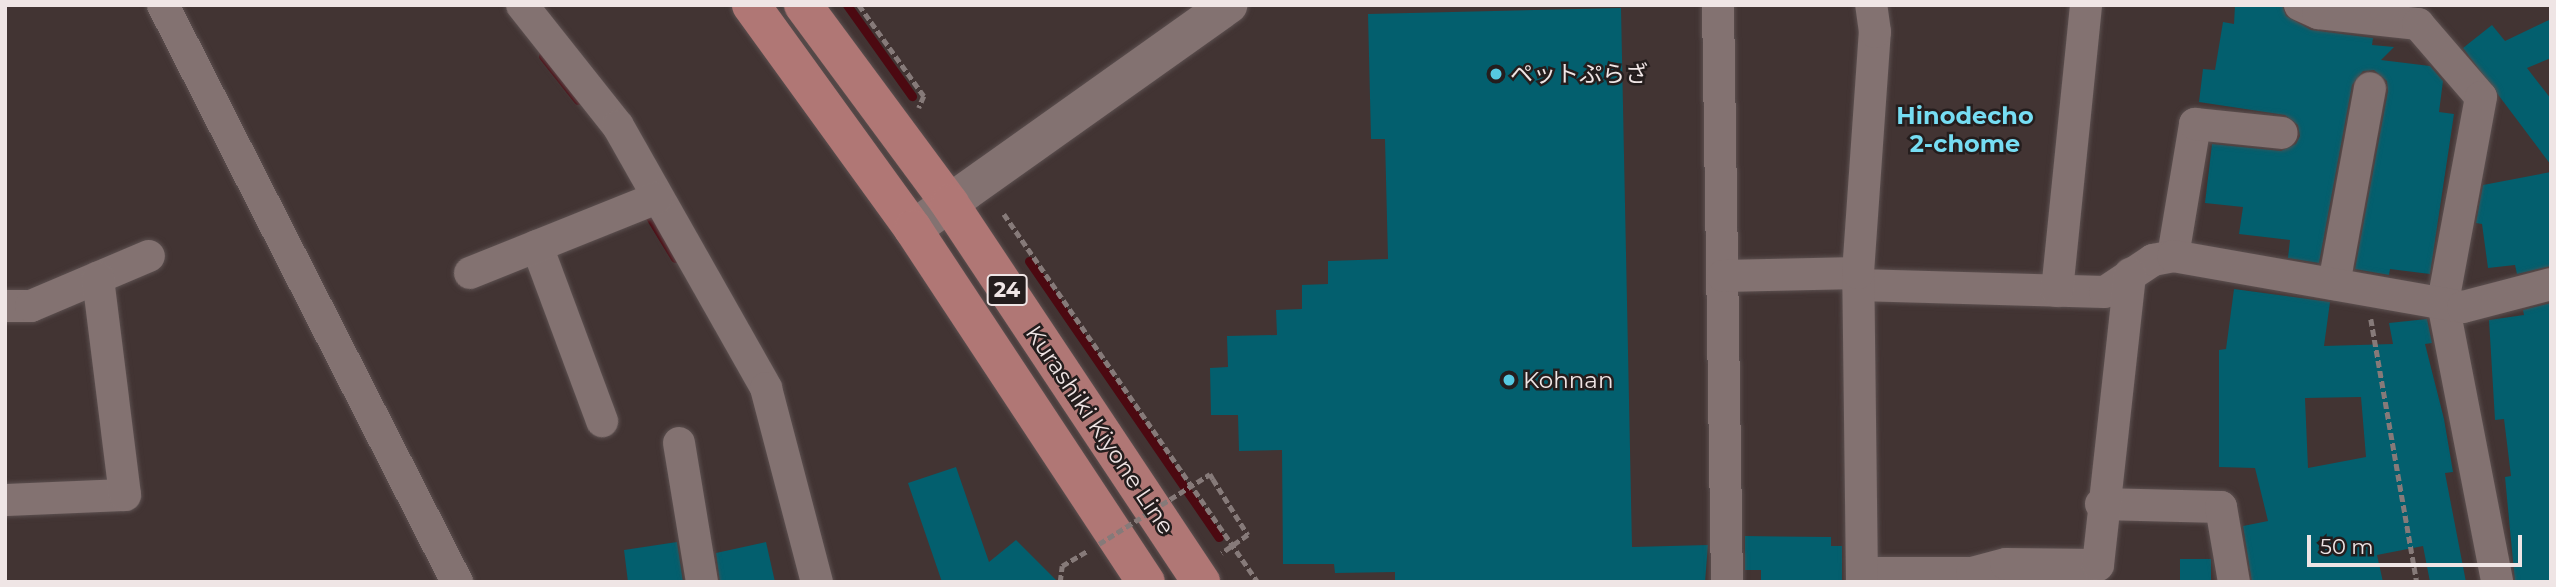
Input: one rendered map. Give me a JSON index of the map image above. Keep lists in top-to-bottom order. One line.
{"streets":{"main road":["24","Kurashiki Kiyone Line"]},"districts":["Hinodecho 2-chome"],"places":["ペットぷらざ","Kohnan"],"scale_bar":"50 m"}
